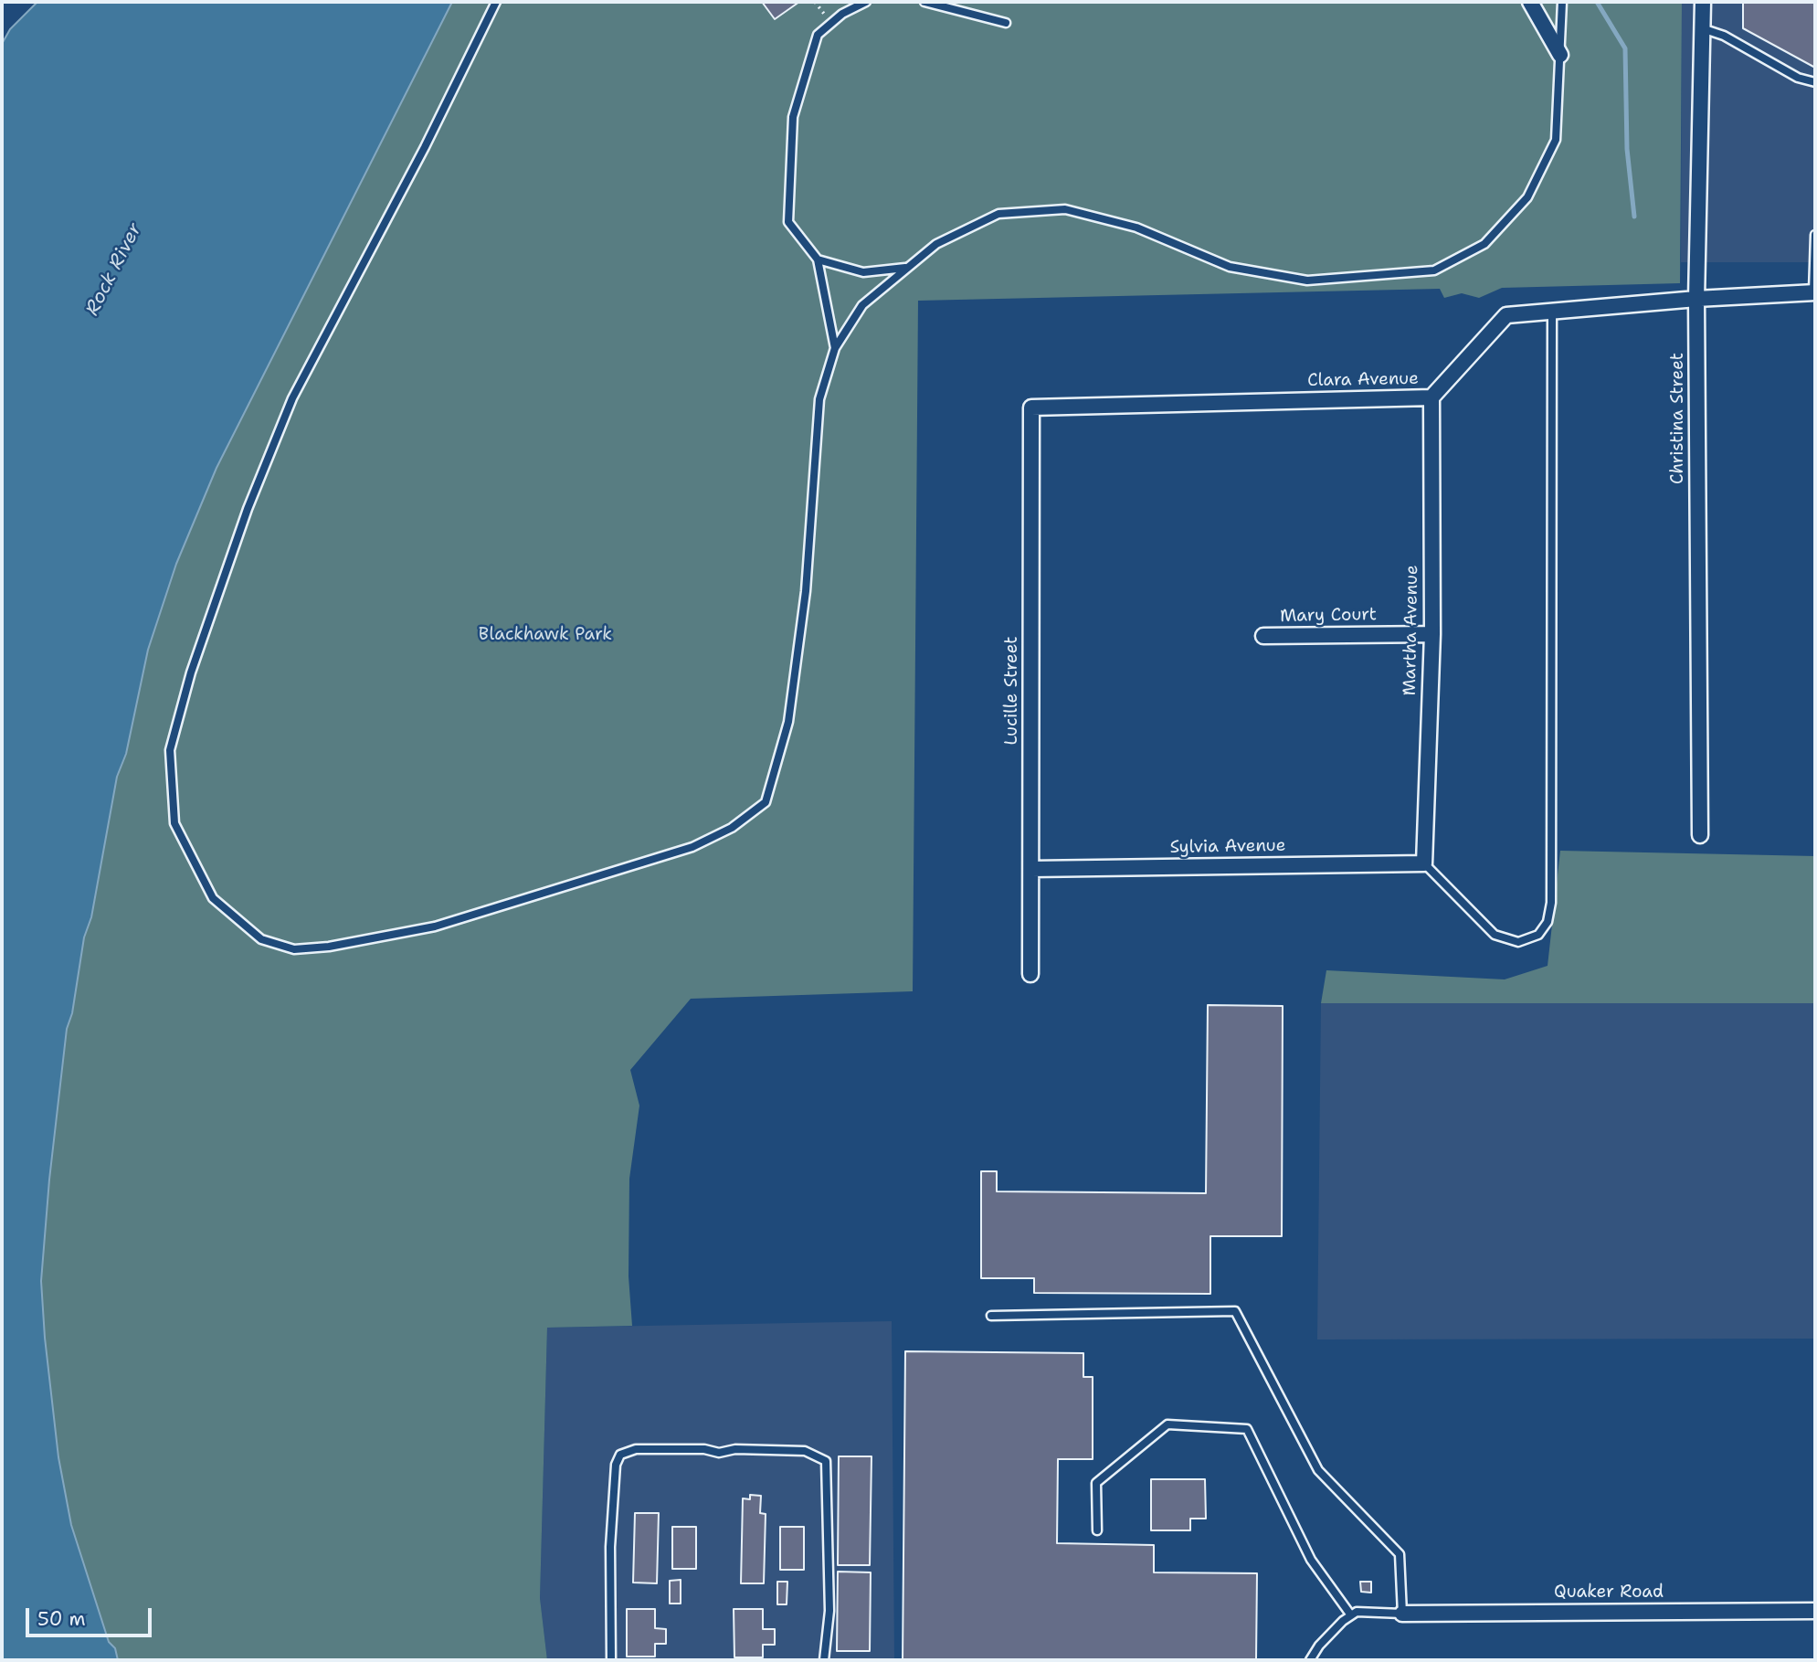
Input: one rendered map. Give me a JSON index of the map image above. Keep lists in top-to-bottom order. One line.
{"streets":{"street":["Clara Avenue","Christina Street","Mary Court","Martha Avenue","Lucille Street","Sylvia Avenue","Quaker Road"]},"crossings":[["Clara Avenue","Christina Street"],["Clara Avenue","Martha Avenue"],["Clara Avenue","Lucille Street"],["Mary Court","Martha Avenue"],["Martha Avenue","Sylvia Avenue"],["Lucille Street","Sylvia Avenue"]],"water":["Rock River"],"parks":["Blackhawk Park"],"scale_bar":"50 m"}
